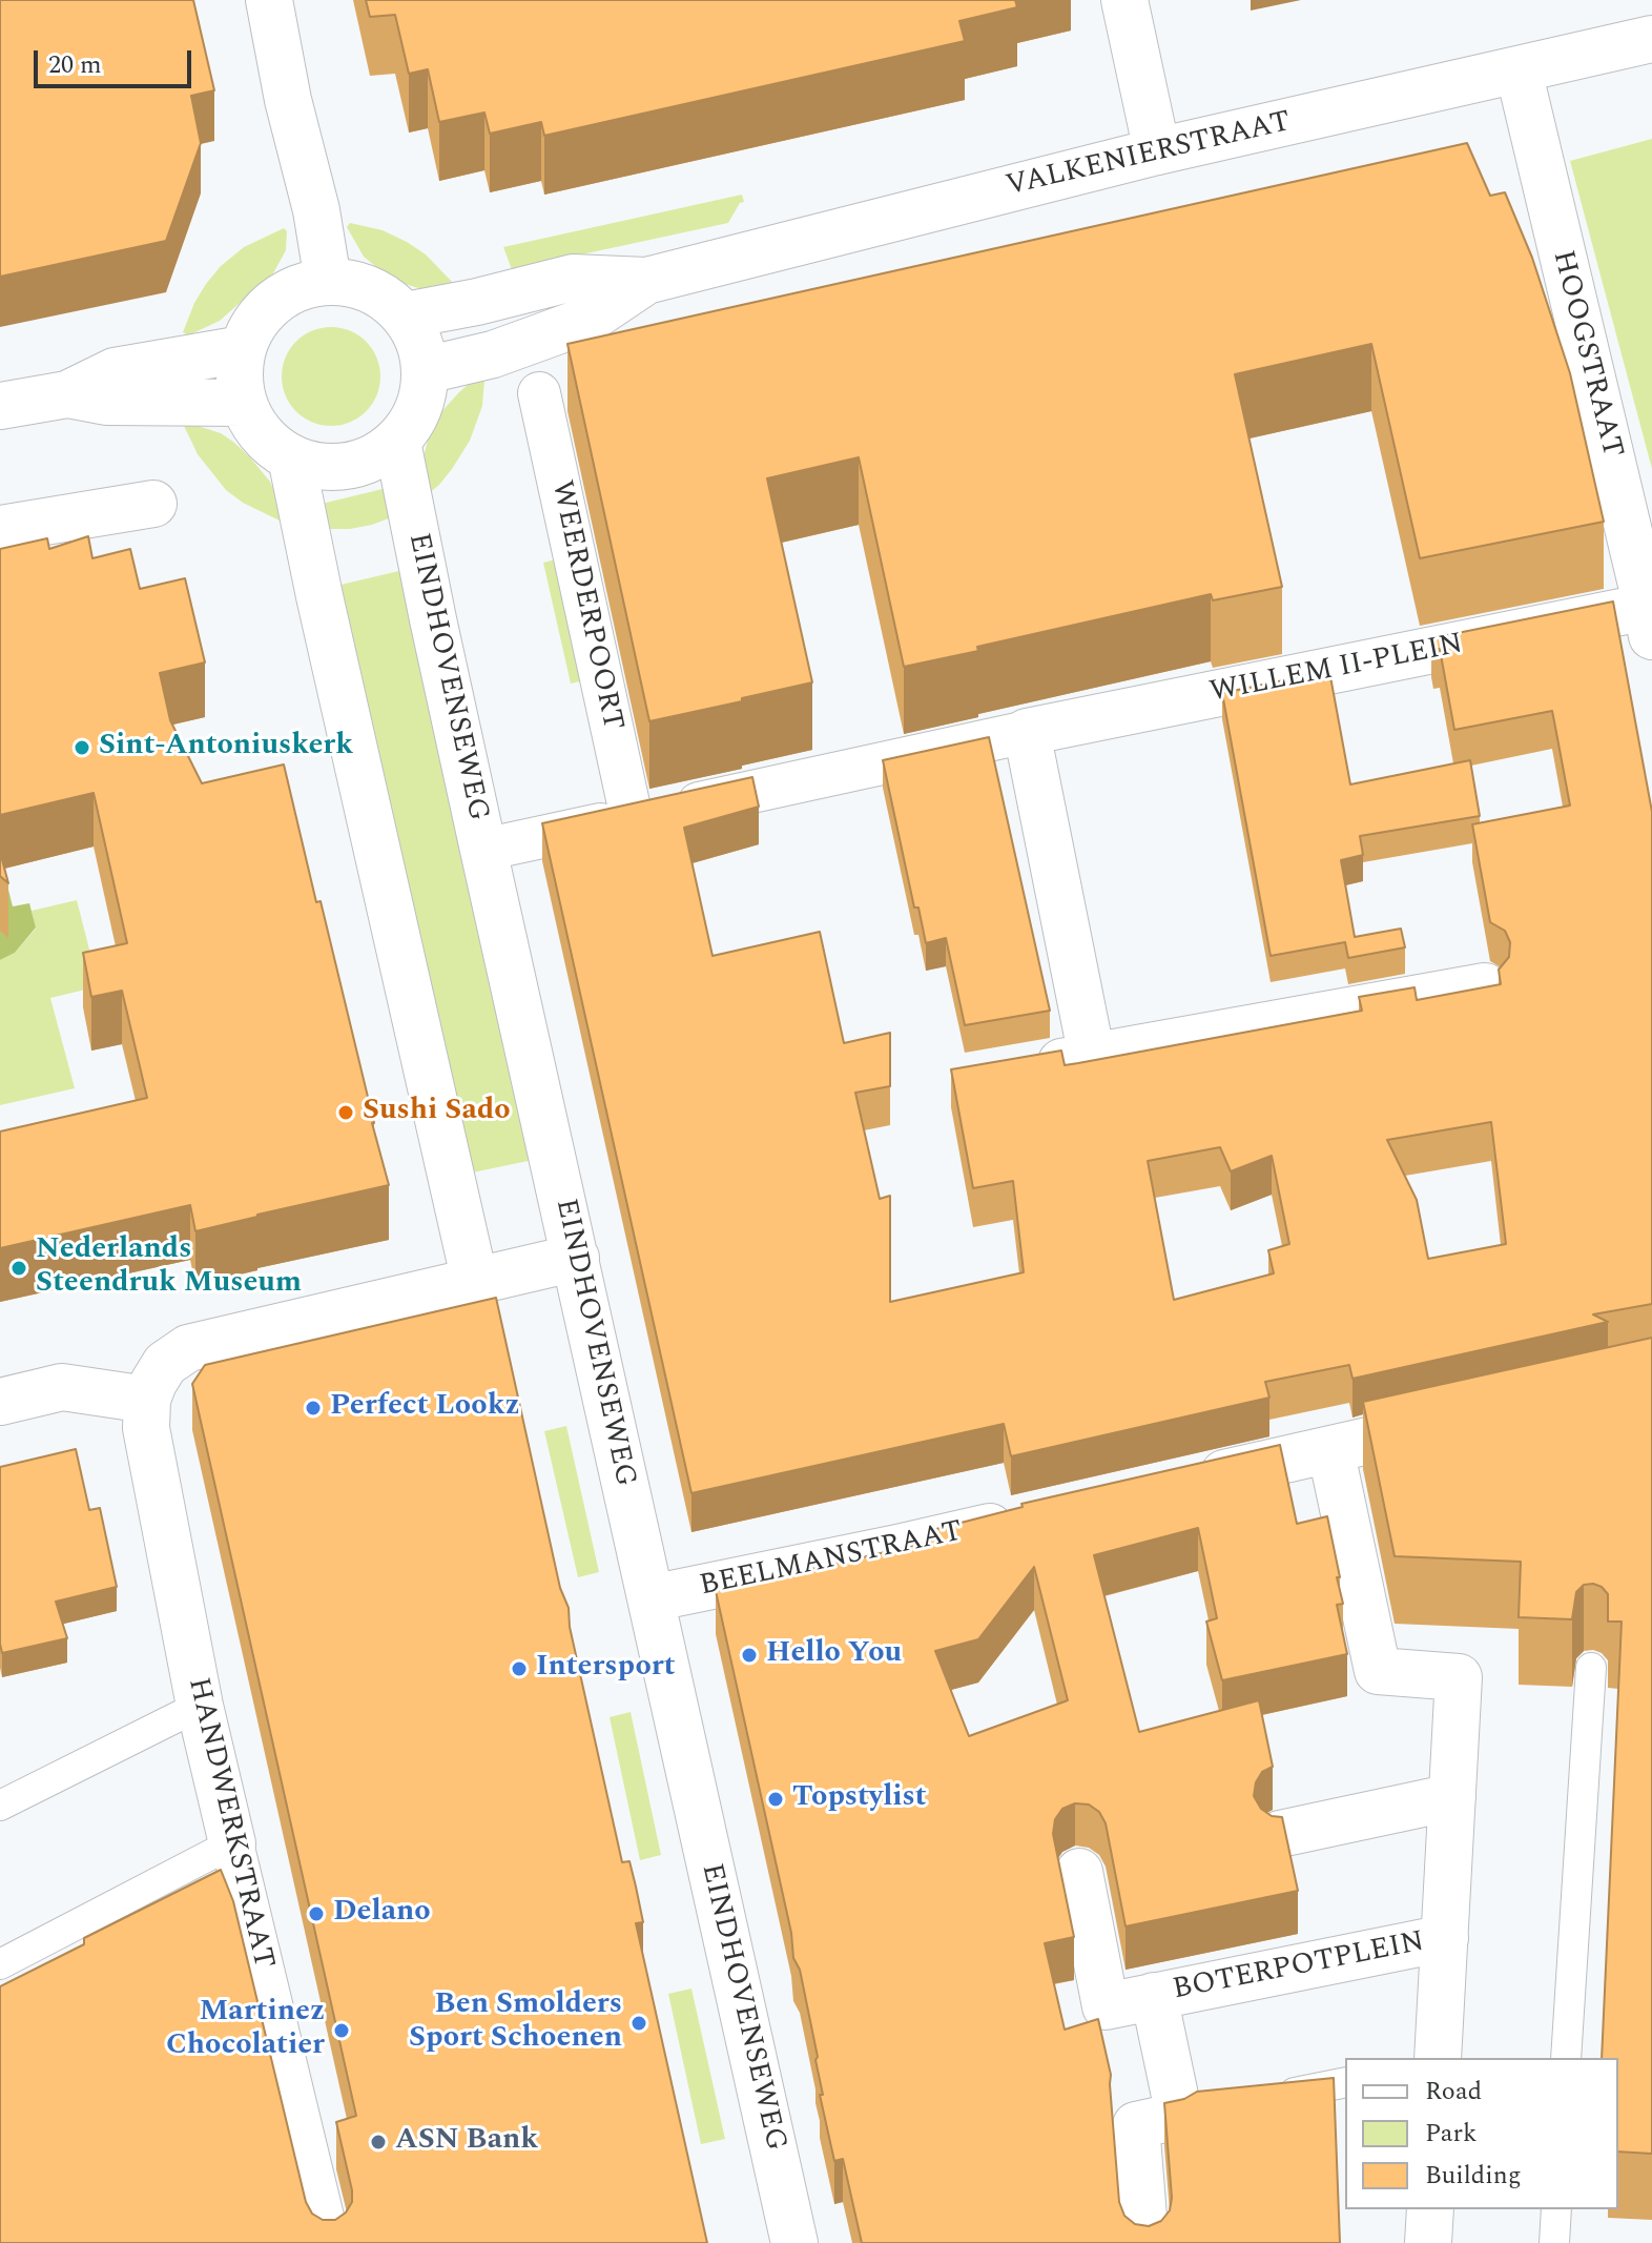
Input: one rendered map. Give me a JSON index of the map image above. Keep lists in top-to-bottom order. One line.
{"streets":{"street":["VALKENIERSTRAAT","HOOGSTRAAT","WEERDERPOORT","WILLEM II-PLEIN","EINDHOVENSEWEG","BEELMANSTRAAT","HANDWERKSTRAAT","BOTERPOTPLEIN"]},"crossings":[["VALKENIERSTRAAT","HOOGSTRAAT"],["VALKENIERSTRAAT","EINDHOVENSEWEG"],["HOOGSTRAAT","WILLEM II-PLEIN"],["WEERDERPOORT","WILLEM II-PLEIN"],["WILLEM II-PLEIN","EINDHOVENSEWEG"],["EINDHOVENSEWEG","BEELMANSTRAAT"]],"places":["Sint-Antoniuskerk","Sushi Sado","Nederlands Steendruk Museum","Perfect Lookz","Hello You","Intersport","Topstylist","Delano","Ben Smolders Sport Schoenen","Martinez Chocolatier","ASN Bank"],"legend":["Road","Park","Building"],"scale_bar":"20 m"}
